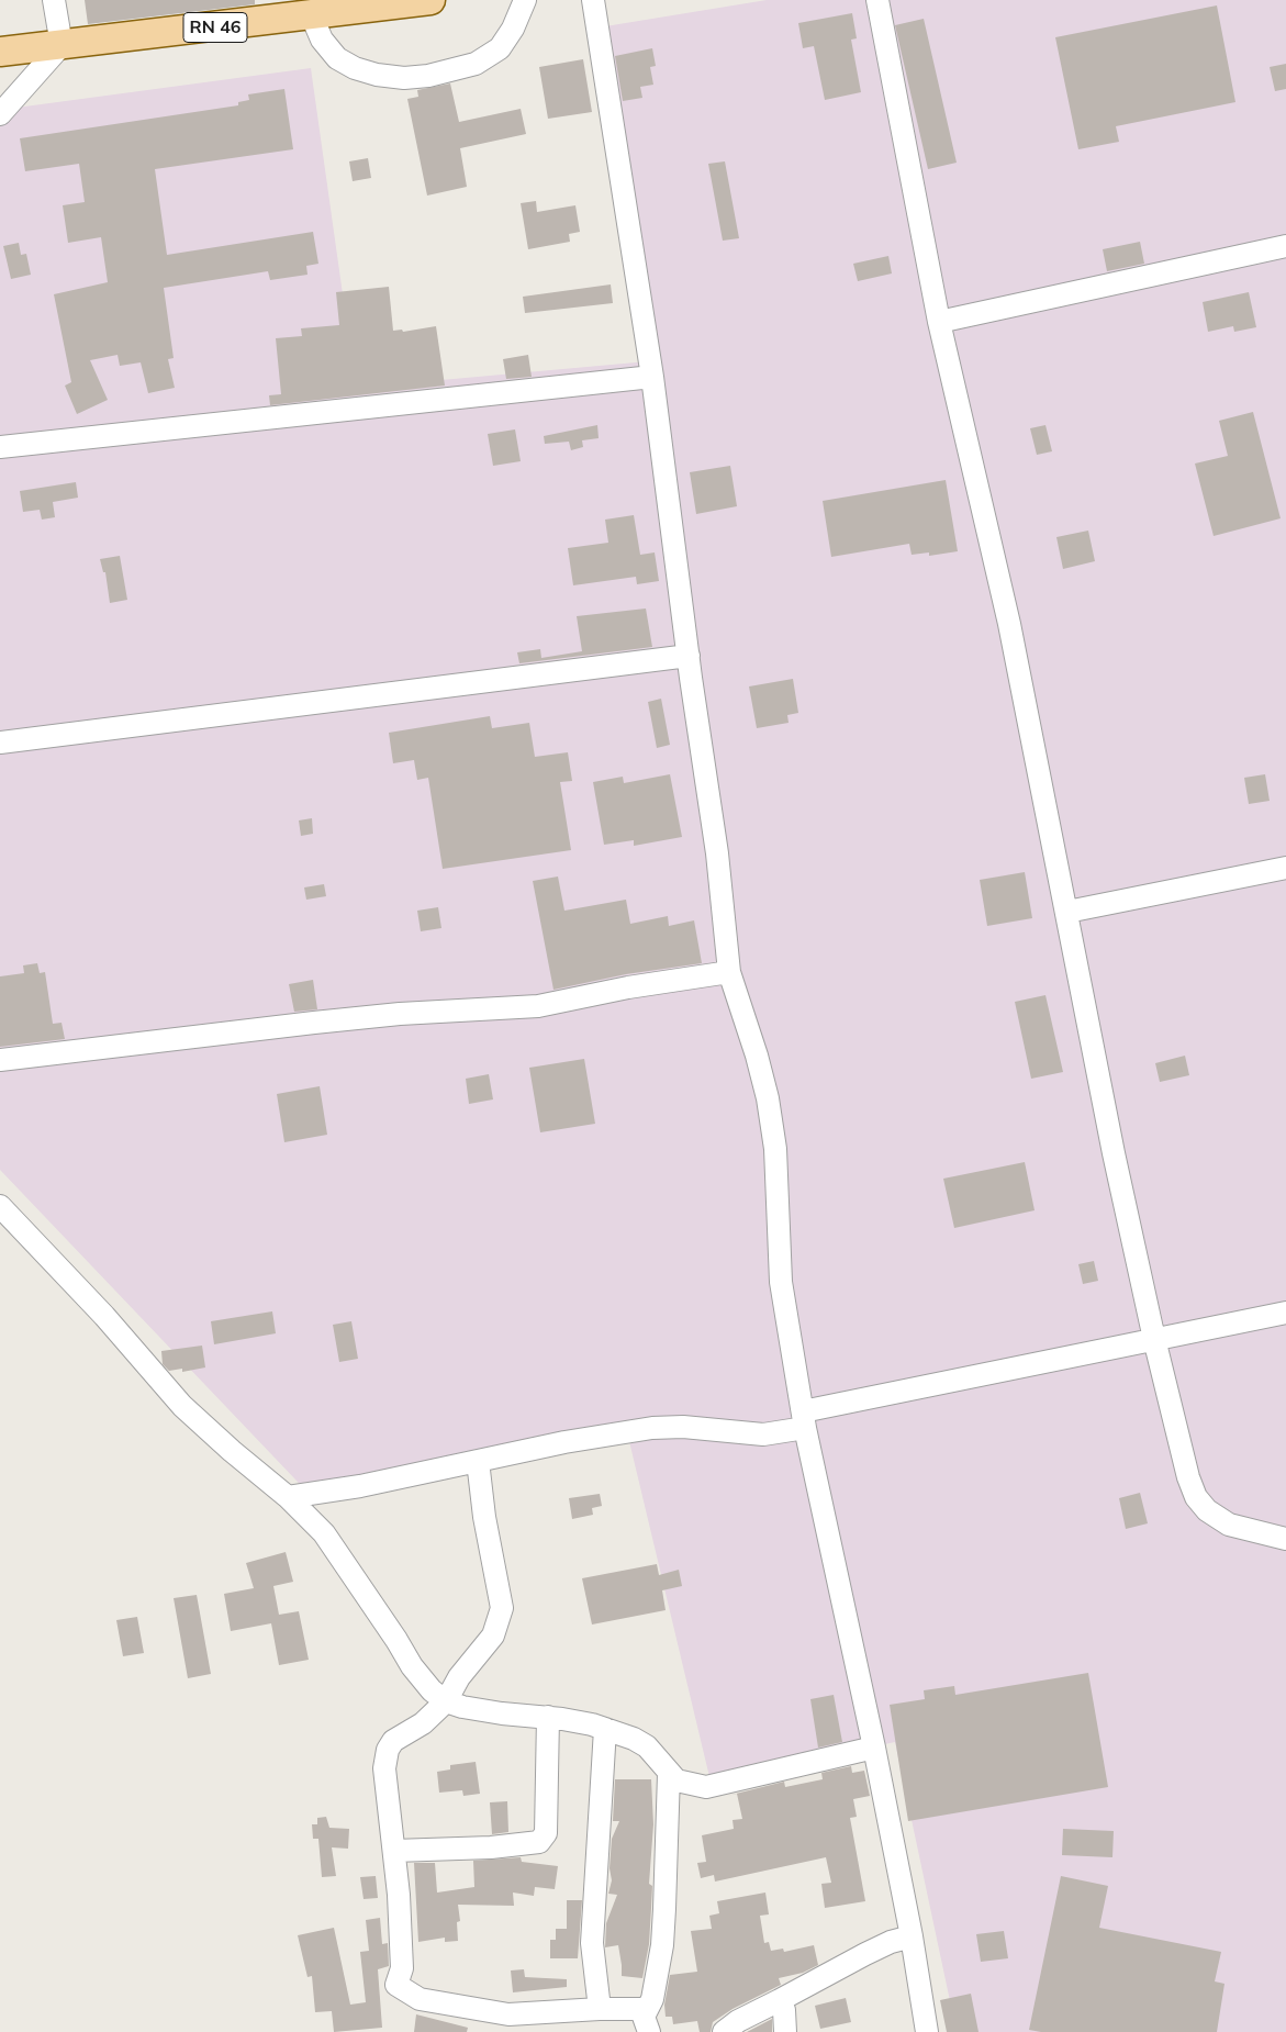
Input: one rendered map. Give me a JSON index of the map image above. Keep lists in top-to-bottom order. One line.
{"streets":{"main road":["RN 46"]}}
